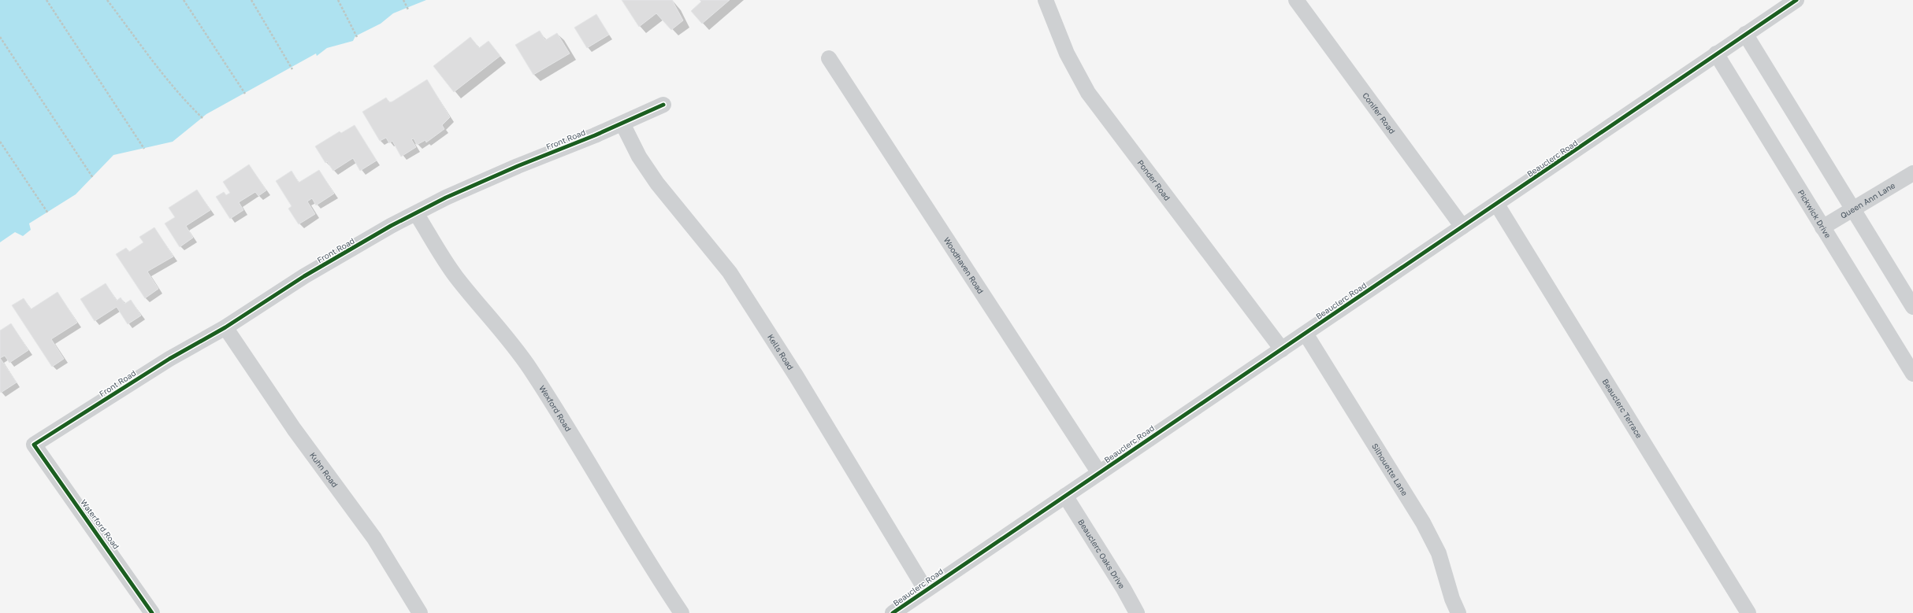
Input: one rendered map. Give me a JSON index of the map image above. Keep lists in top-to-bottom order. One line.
{"streets":{"street":["Conifer Road","Front Road","Beauclerc Road","Ponder Road","Queen Ann Lane","Pickwick Drive","Woodhaven Road","Kells Road","Wexford Road","Beauclerc Terrace","Silhouette Lane","Kuhn Road","Waterford Road","Beauclerc Oaks Drive"]},"crossings":[["Conifer Road","Beauclerc Road"],["Front Road","Kells Road"],["Front Road","Wexford Road"],["Front Road","Kuhn Road"],["Front Road","Waterford Road"],["Beauclerc Road","Ponder Road"],["Beauclerc Road","Pickwick Drive"],["Beauclerc Road","Woodhaven Road"],["Beauclerc Road","Kells Road"],["Beauclerc Road","Beauclerc Terrace"],["Beauclerc Road","Silhouette Lane"],["Beauclerc Road","Beauclerc Oaks Drive"],["Queen Ann Lane","Pickwick Drive"]]}
